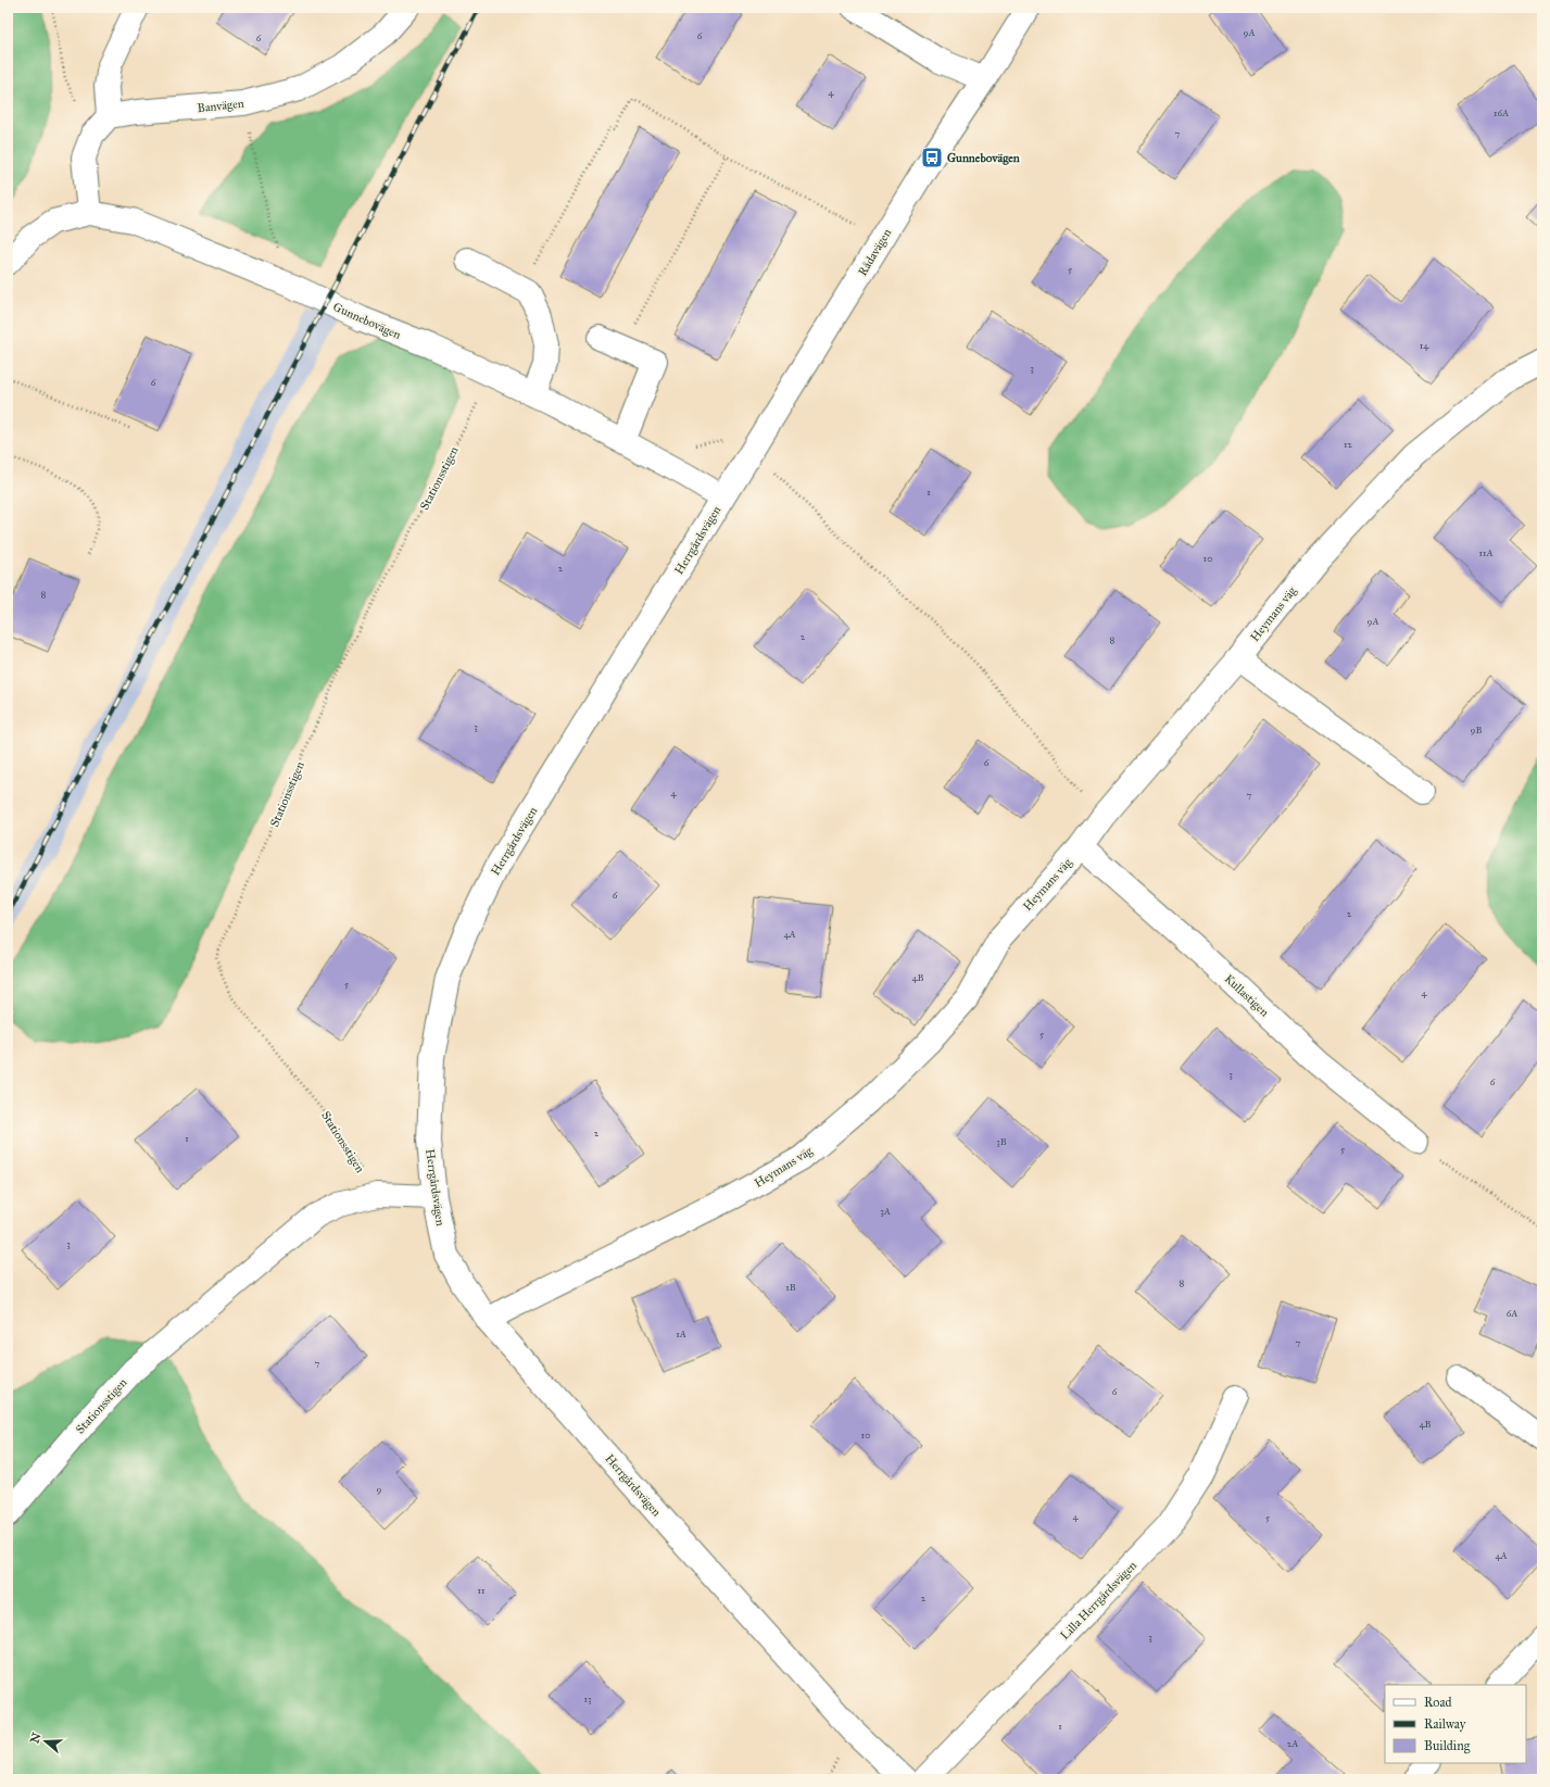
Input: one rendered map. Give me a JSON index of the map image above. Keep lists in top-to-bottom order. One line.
{"streets":{"street":["Banvägen","Rådavägen","Gunnebovägen","Stationsstigen","Herrgårdsvägen","Heymans väg","Kullastigen","Lilla Herrgårdsvägen"]},"crossings":[["Rådavägen","Gunnebovägen"],["Rådavägen","Herrgårdsvägen"],["Gunnebovägen","Stationsstigen"],["Gunnebovägen","Herrgårdsvägen"],["Stationsstigen","Herrgårdsvägen"],["Herrgårdsvägen","Heymans väg"],["Heymans väg","Kullastigen"]],"places":{"bus stop":["Gunnebovägen"]},"house_numbers":["9A","6","6","4","16A","7","5","14","3","6","12","1","11A","10","2","8","9A","2","8","3","9B","6","4","7","6","2","4A","4B","5","4","5","3","6","2","1","3B","5","3A","3","8","1B","6A","1A","7","7","6","4B","10","9","4","5","4A","11","2","3","13","1","2A"],"legend":["Road","Railway","Building"],"north":"left"}
